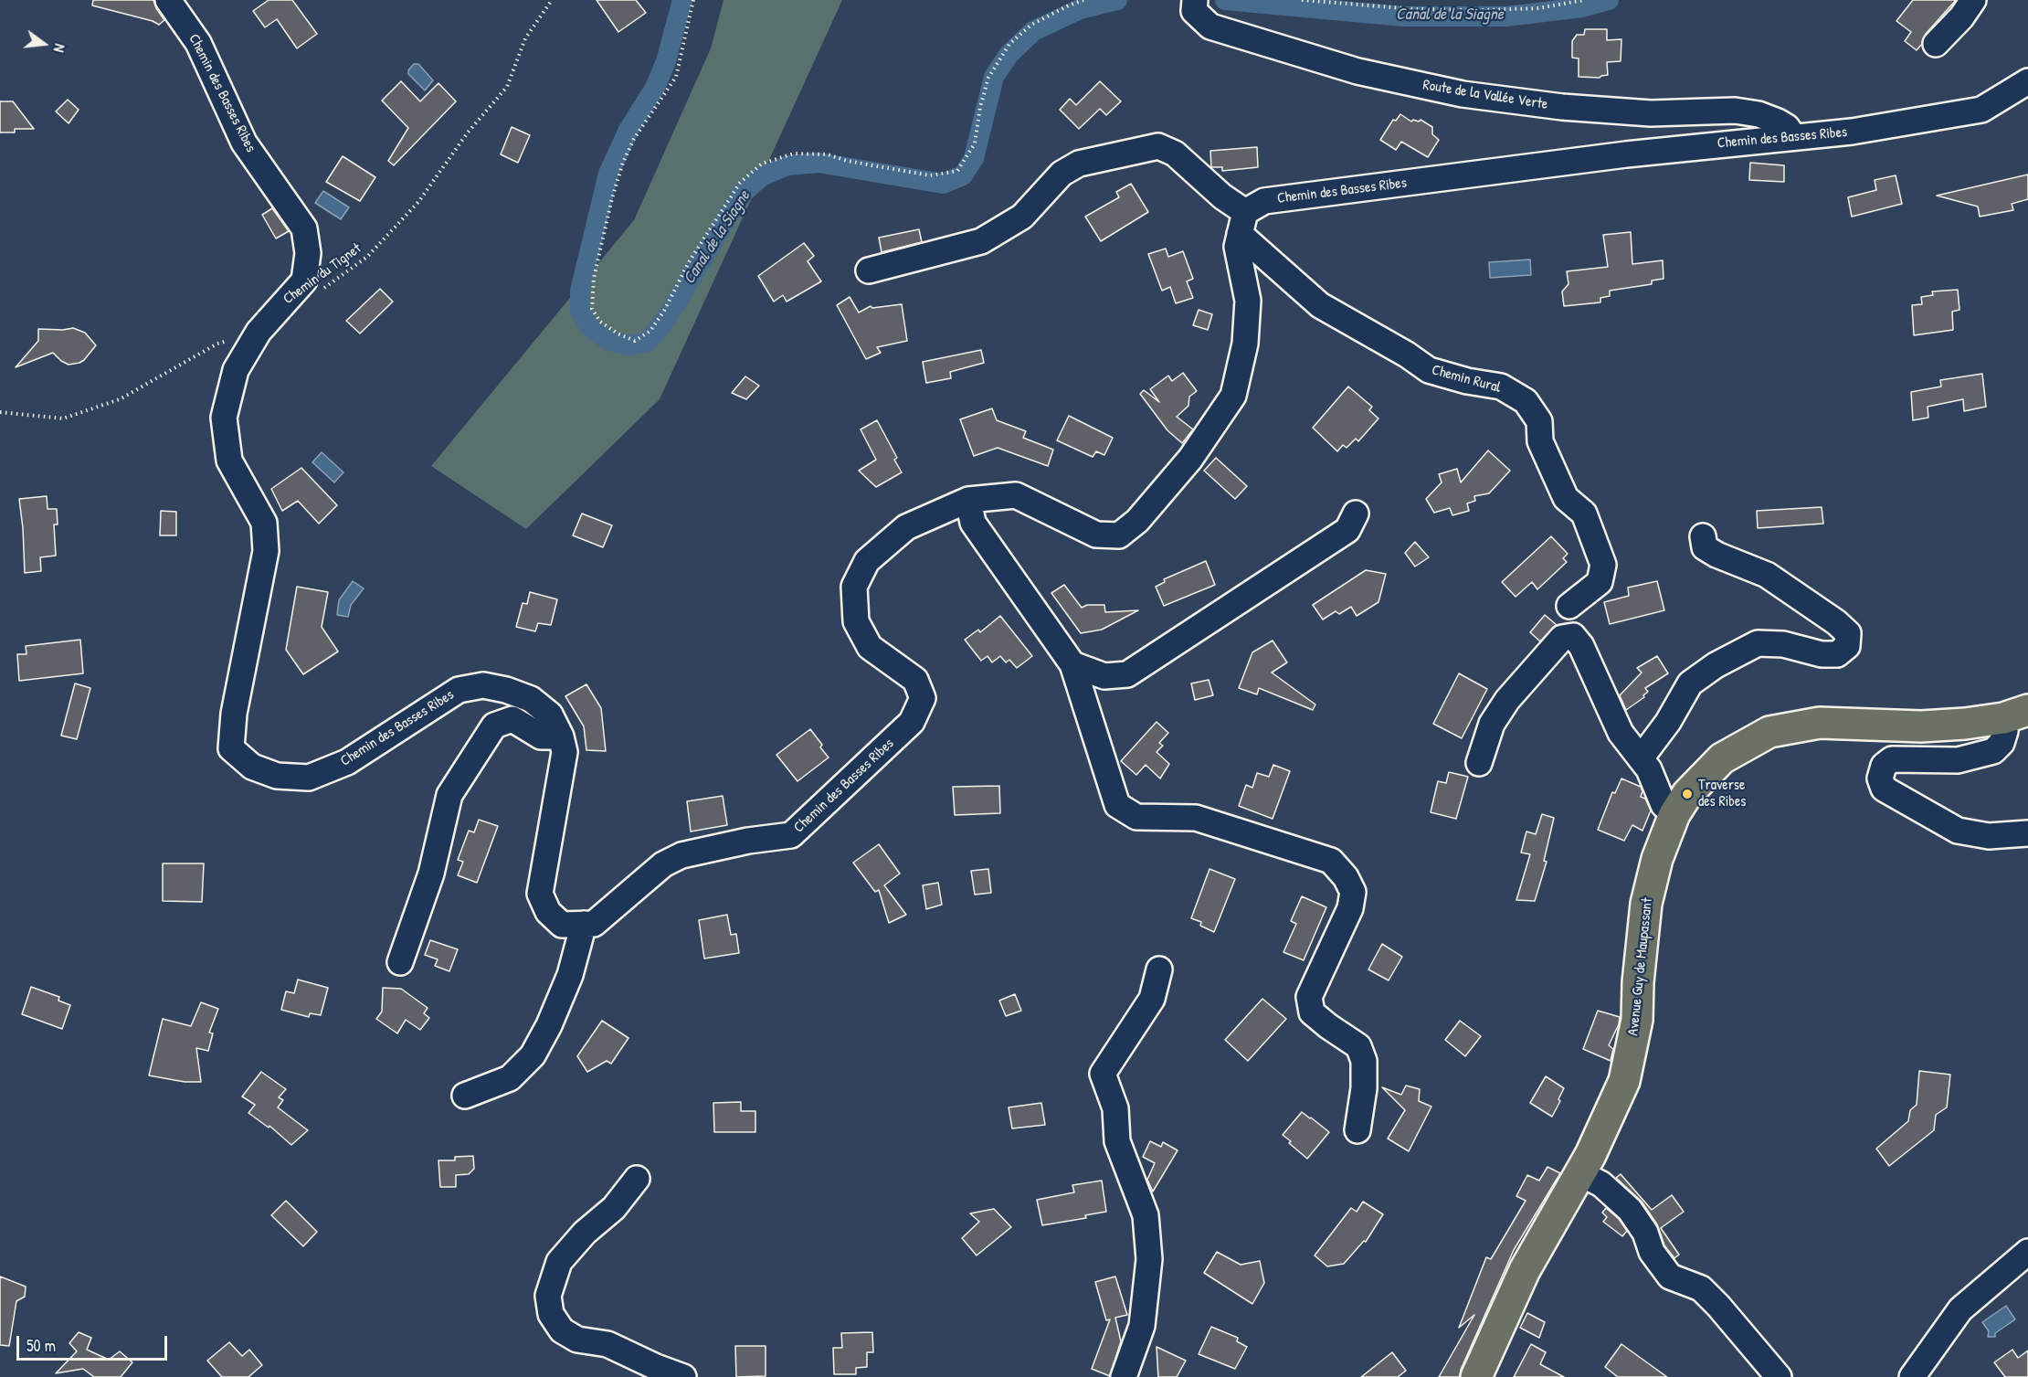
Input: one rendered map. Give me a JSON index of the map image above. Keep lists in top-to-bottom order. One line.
{"streets":{"main road":["Avenue Guy de Maupassant"],"street":["Chemin des Basses Ribes","Route de la Vallée Verte","Chemin Rural"],"path":["Chemin du Tignet"]},"crossings":[["Chemin des Basses Ribes","Route de la Vallée Verte"],["Chemin des Basses Ribes","Chemin Rural"]],"water":["Canal de la Siagne"],"places":["Traverse des Ribes"],"scale_bar":"50 m","north":"right"}
